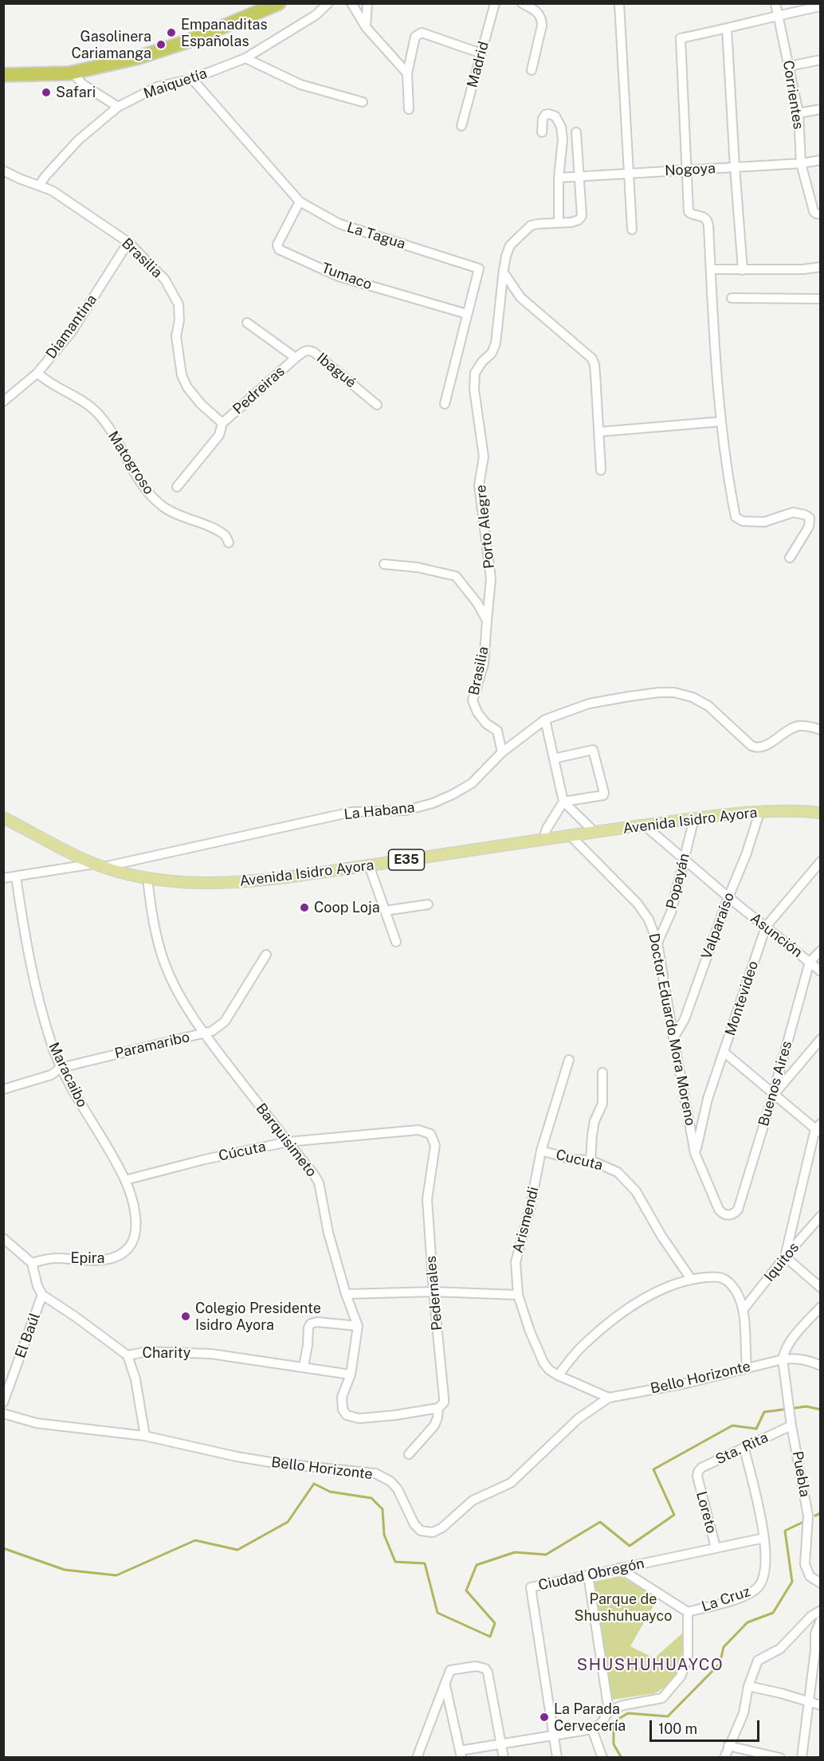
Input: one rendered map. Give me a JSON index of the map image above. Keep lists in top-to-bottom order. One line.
{"streets":{"main road":["Avenida Isidro Ayora","E35"],"street":["Madrid","Maiquetía","Corrientes","Nogoya","La Tagua","Brasilia","Tumaco","Diamantina","Ibagué","Pedreiras","Matogroso","Porto Alegre","La Habana","Popayán","Valparaíso","Asunción","Montevideo","Doctor Eduardo Mora Moreno","Paramaribo","Maracaibo","Buenos Aires","Barquisimeto","Cúcuta","Cucuta","Arismendi","Epira","Iquitos","Pedernales","El Baúl","Charity","Bello Horizonte","Sta. Rita","Puebla","Loreto","Ciudad Obregón","La Cruz"]},"crossings":[["Maiquetía","La Tagua"],["Maiquetía","Brasilia"],["Corrientes","Nogoya"],["Nogoya","Porto Alegre"],["La Tagua","Tumaco"],["Brasilia","Diamantina"],["Brasilia","Pedreiras"],["Brasilia","Porto Alegre"],["Brasilia","La Habana"],["Diamantina","Matogroso"],["Ibagué","Pedreiras"],["La Habana","Avenida Isidro Ayora"],["La Habana","Maracaibo"],["Avenida Isidro Ayora","Popayán"],["Avenida Isidro Ayora","Valparaíso"],["Avenida Isidro Ayora","Asunción"],["Avenida Isidro Ayora","Doctor Eduardo Mora Moreno"],["Avenida Isidro Ayora","Barquisimeto"],["Popayán","Asunción"],["Popayán","Doctor Eduardo Mora Moreno"],["Valparaíso","Asunción"],["Valparaíso","Doctor Eduardo Mora Moreno"],["Asunción","Montevideo"],["Asunción","Buenos Aires"],["Montevideo","Doctor Eduardo Mora Moreno"],["Doctor Eduardo Mora Moreno","Buenos Aires"],["Paramaribo","Maracaibo"],["Paramaribo","Barquisimeto"],["Maracaibo","Cúcuta"],["Maracaibo","Epira"],["Barquisimeto","Cúcuta"],["Barquisimeto","Pedernales"],["Barquisimeto","Charity"],["Cúcuta","Pedernales"],["Cucuta","Arismendi"],["Arismendi","Bello Horizonte"],["El Baúl","Charity"],["Bello Horizonte","Puebla"],["Sta. Rita","Puebla"],["Sta. Rita","Loreto"],["Sta. Rita","La Cruz"],["Loreto","Ciudad Obregón"],["Ciudad Obregón","La Cruz"]],"districts":["SHUSHUHUAYCO"],"parks":["Parque de Shushuhuayco"],"places":["Empanaditas Españolas","Gasolinera Cariamanga","Safari","Coop Loja","Colegio Presidente Isidro Ayora","La Parada Cervecería"],"scale_bar":"100 m"}
